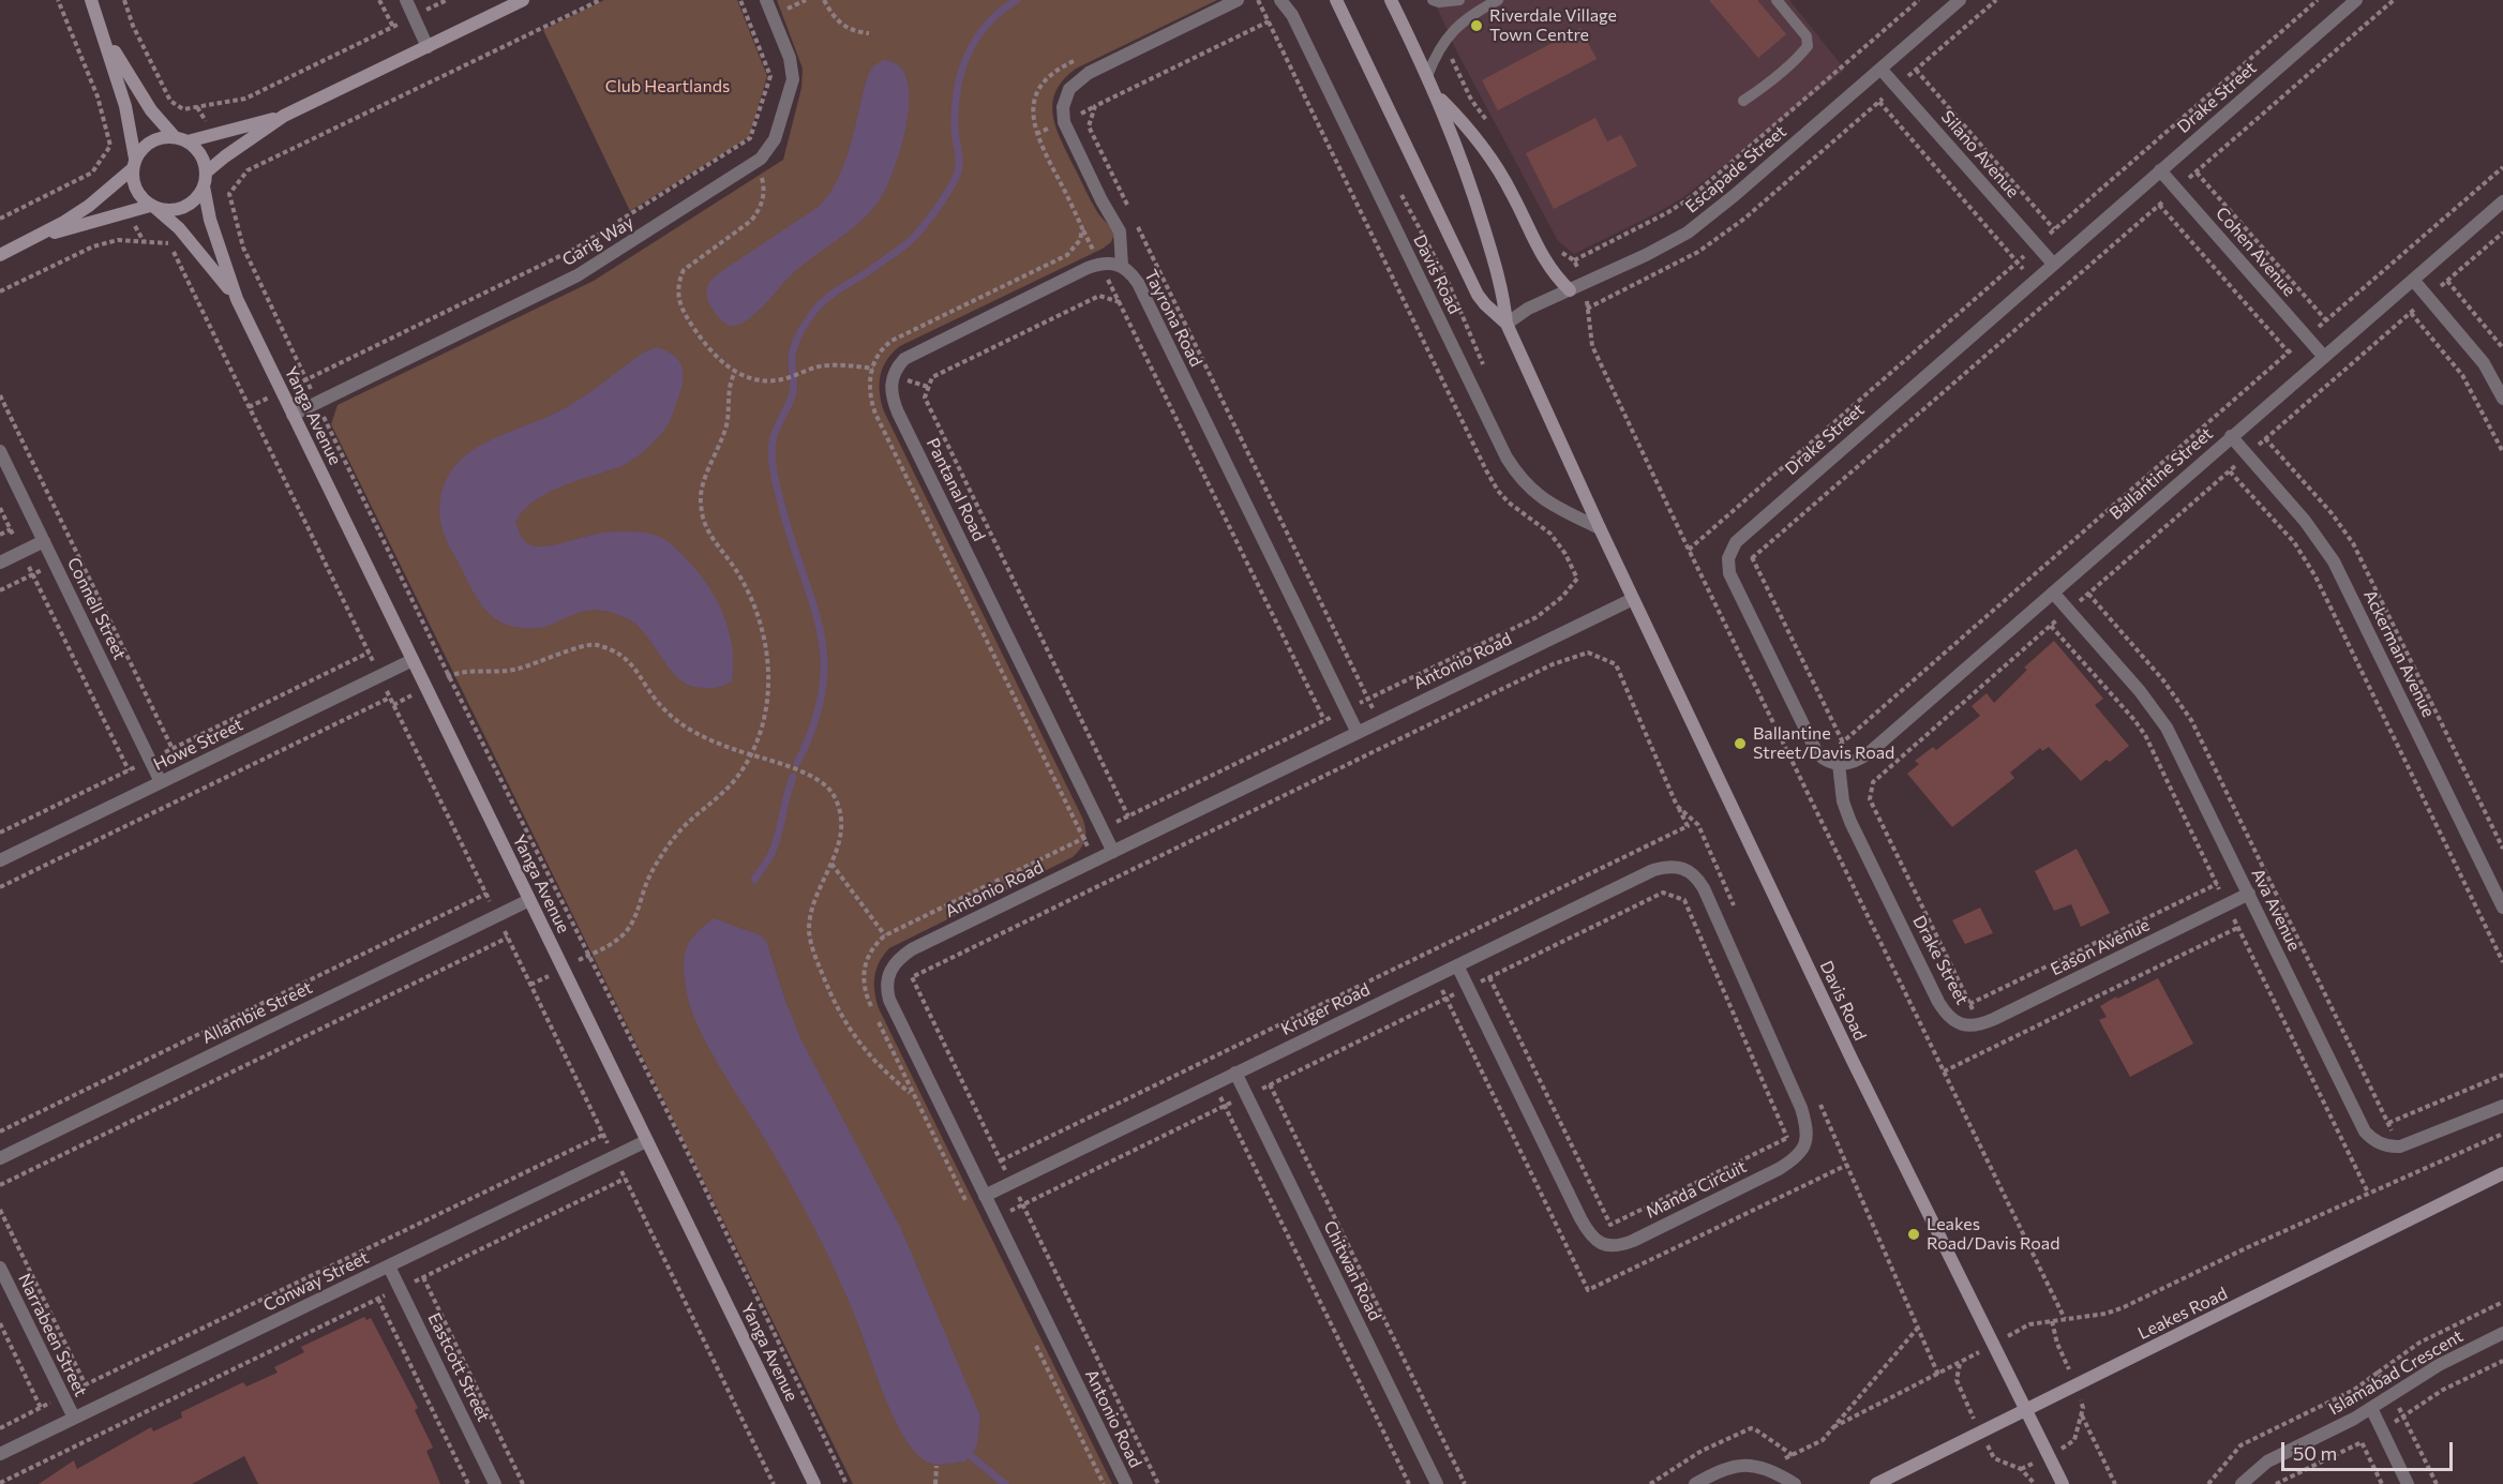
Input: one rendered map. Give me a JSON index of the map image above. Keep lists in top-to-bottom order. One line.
{"streets":{"street":["Drake Street","Silano Avenue","Escapade Street","Garig Way","Cohen Avenue","Davis Road","Tayrona Road","Yanga Avenue","Ballantine Street","Pantanal Road","Connell Street","Ackerman Avenue","Antonio Road","Howe Street","Ava Avenue","Eason Avenue","Kruger Road","Allambie Street","Manda Circuit","Chitwan Road","Conway Street","Leakes Road","Narrabeen Street","Eastcott Street","Islamabad Crescent"]},"crossings":[["Drake Street","Silano Avenue"],["Drake Street","Cohen Avenue"],["Drake Street","Ballantine Street"],["Drake Street","Eason Avenue"],["Silano Avenue","Escapade Street"],["Escapade Street","Davis Road"],["Garig Way","Yanga Avenue"],["Cohen Avenue","Ballantine Street"],["Davis Road","Antonio Road"],["Davis Road","Leakes Road"],["Tayrona Road","Antonio Road"],["Yanga Avenue","Howe Street"],["Yanga Avenue","Allambie Street"],["Yanga Avenue","Conway Street"],["Ballantine Street","Ackerman Avenue"],["Ballantine Street","Ava Avenue"],["Pantanal Road","Antonio Road"],["Connell Street","Howe Street"],["Antonio Road","Kruger Road"],["Ava Avenue","Eason Avenue"],["Kruger Road","Manda Circuit"],["Kruger Road","Chitwan Road"],["Conway Street","Narrabeen Street"],["Conway Street","Eastcott Street"]],"parks":["Club Heartlands"],"places":["Riverdale Village Town Centre","Ballantine Street/Davis Road","Leakes Road/Davis Road"],"scale_bar":"50 m"}
